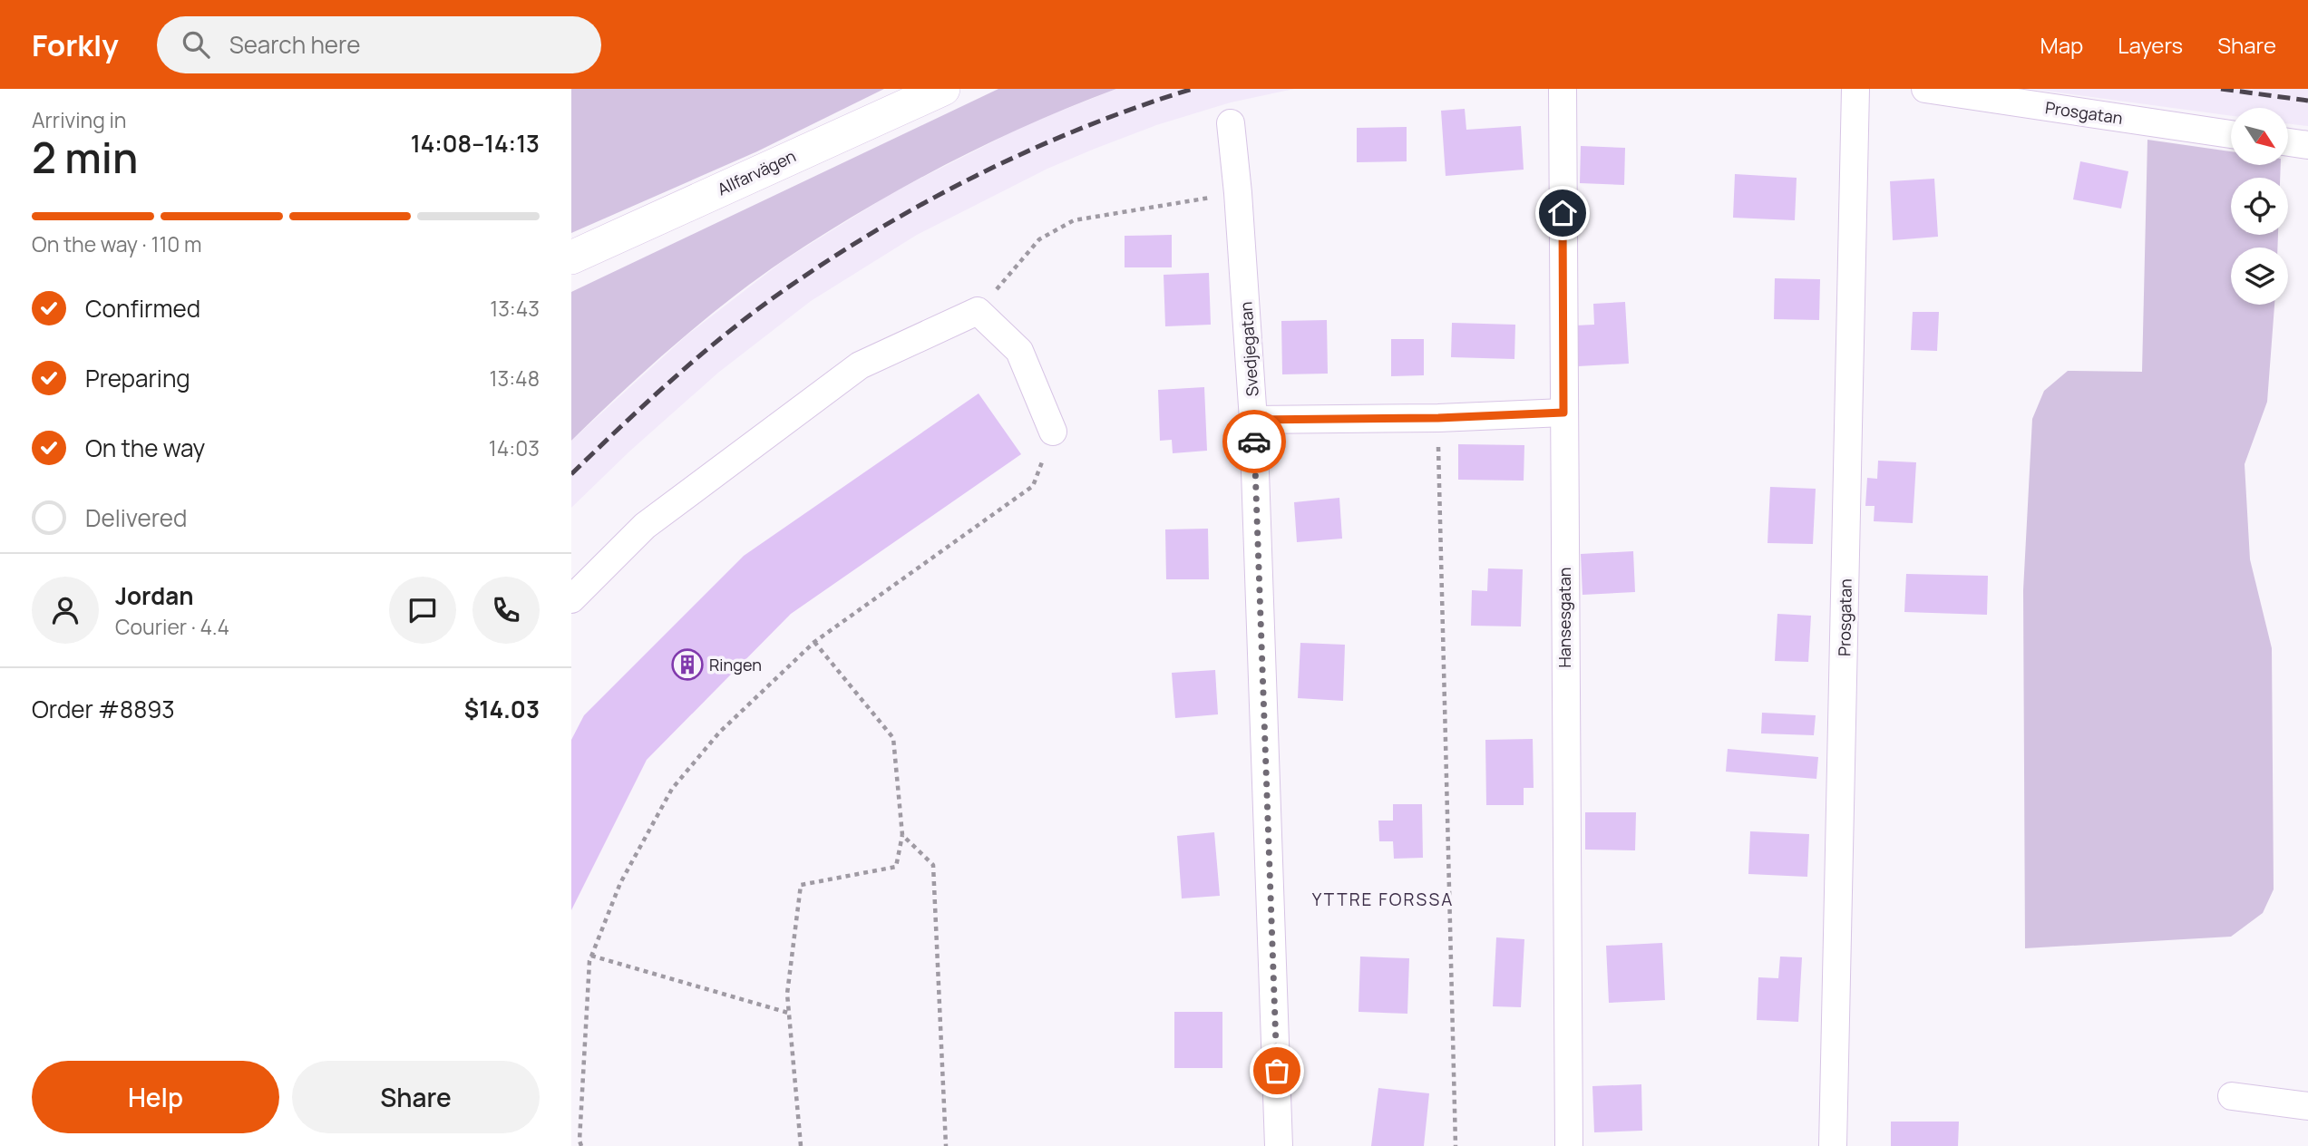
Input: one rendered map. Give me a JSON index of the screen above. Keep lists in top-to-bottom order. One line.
{"streets":{"street":["Prosgatan","Allfarvägen","Svedjegatan","Hansesgatan"]},"districts":["YTTRE FORSSA"],"places":{"building":["Ringen"]},"north":"bottom right","page":{"header":"Forkly","search":"Search here","nav":["Map","Layers","Share"],"heading":["2 min","Arriving in","14:08–14:13"],"panel":["Jordan","Courier · 4.4","Order #8893","$14.03"],"bar":"On the way · 110 m","list":[["Confirmed","13:43"],["Preparing","13:48"],["On the way","14:03"],"Delivered"],"buttons":["Help","Share"]}}
